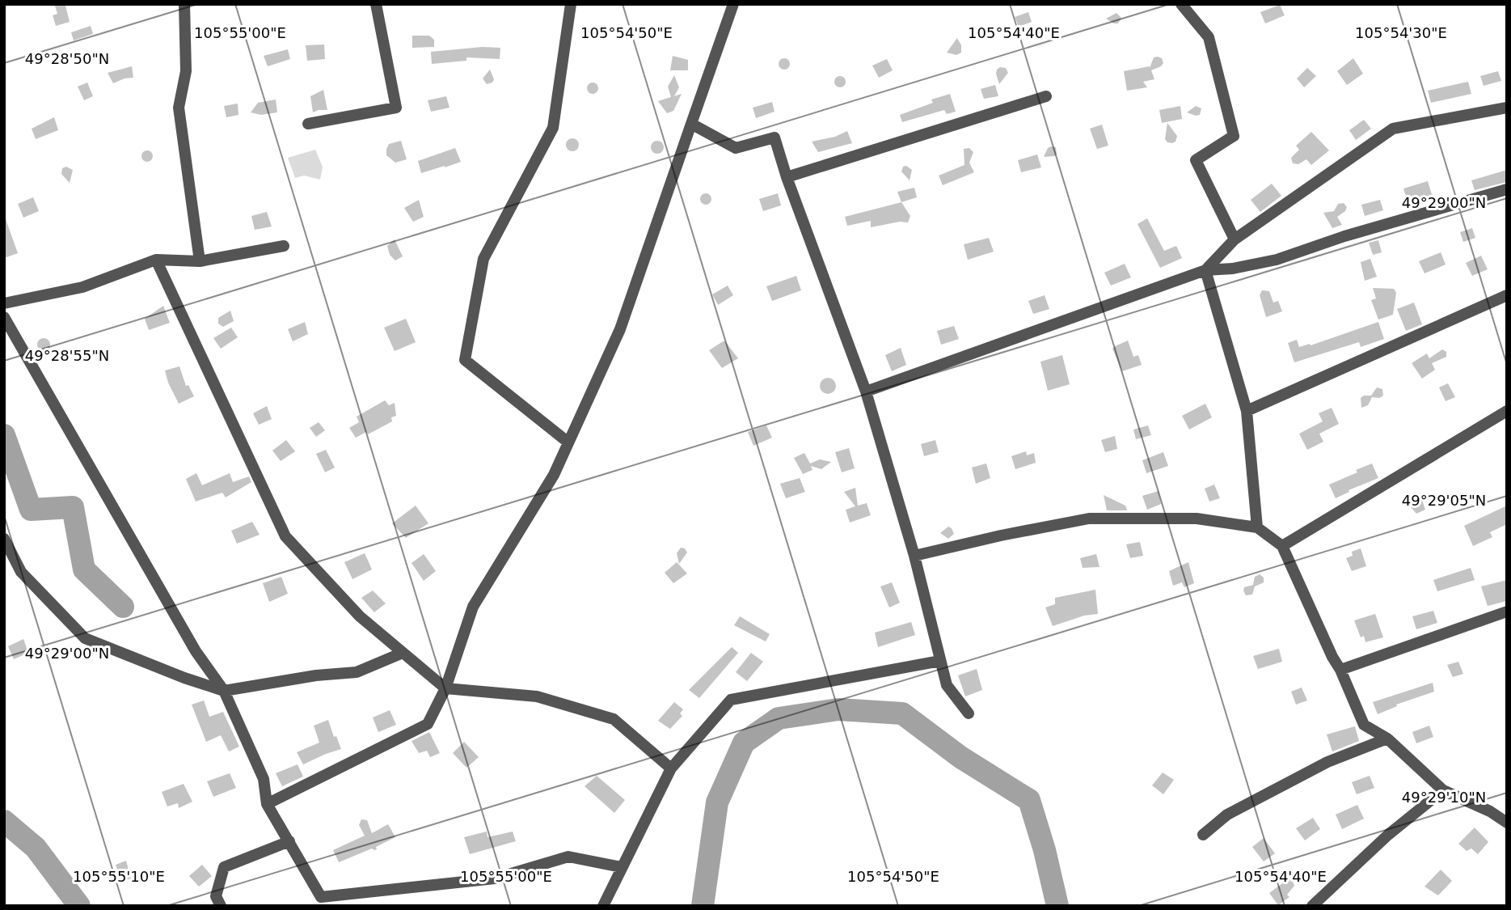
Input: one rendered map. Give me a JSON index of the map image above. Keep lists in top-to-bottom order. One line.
{"coordinates":["105°55'00\"E","105°54'50\"E","105°54'40\"E","105°54'30\"E","49°28'50\"N","49°29'00\"N","49°28'55\"N","49°29'05\"N","49°29'10\"N","105°55'10\"E"]}
